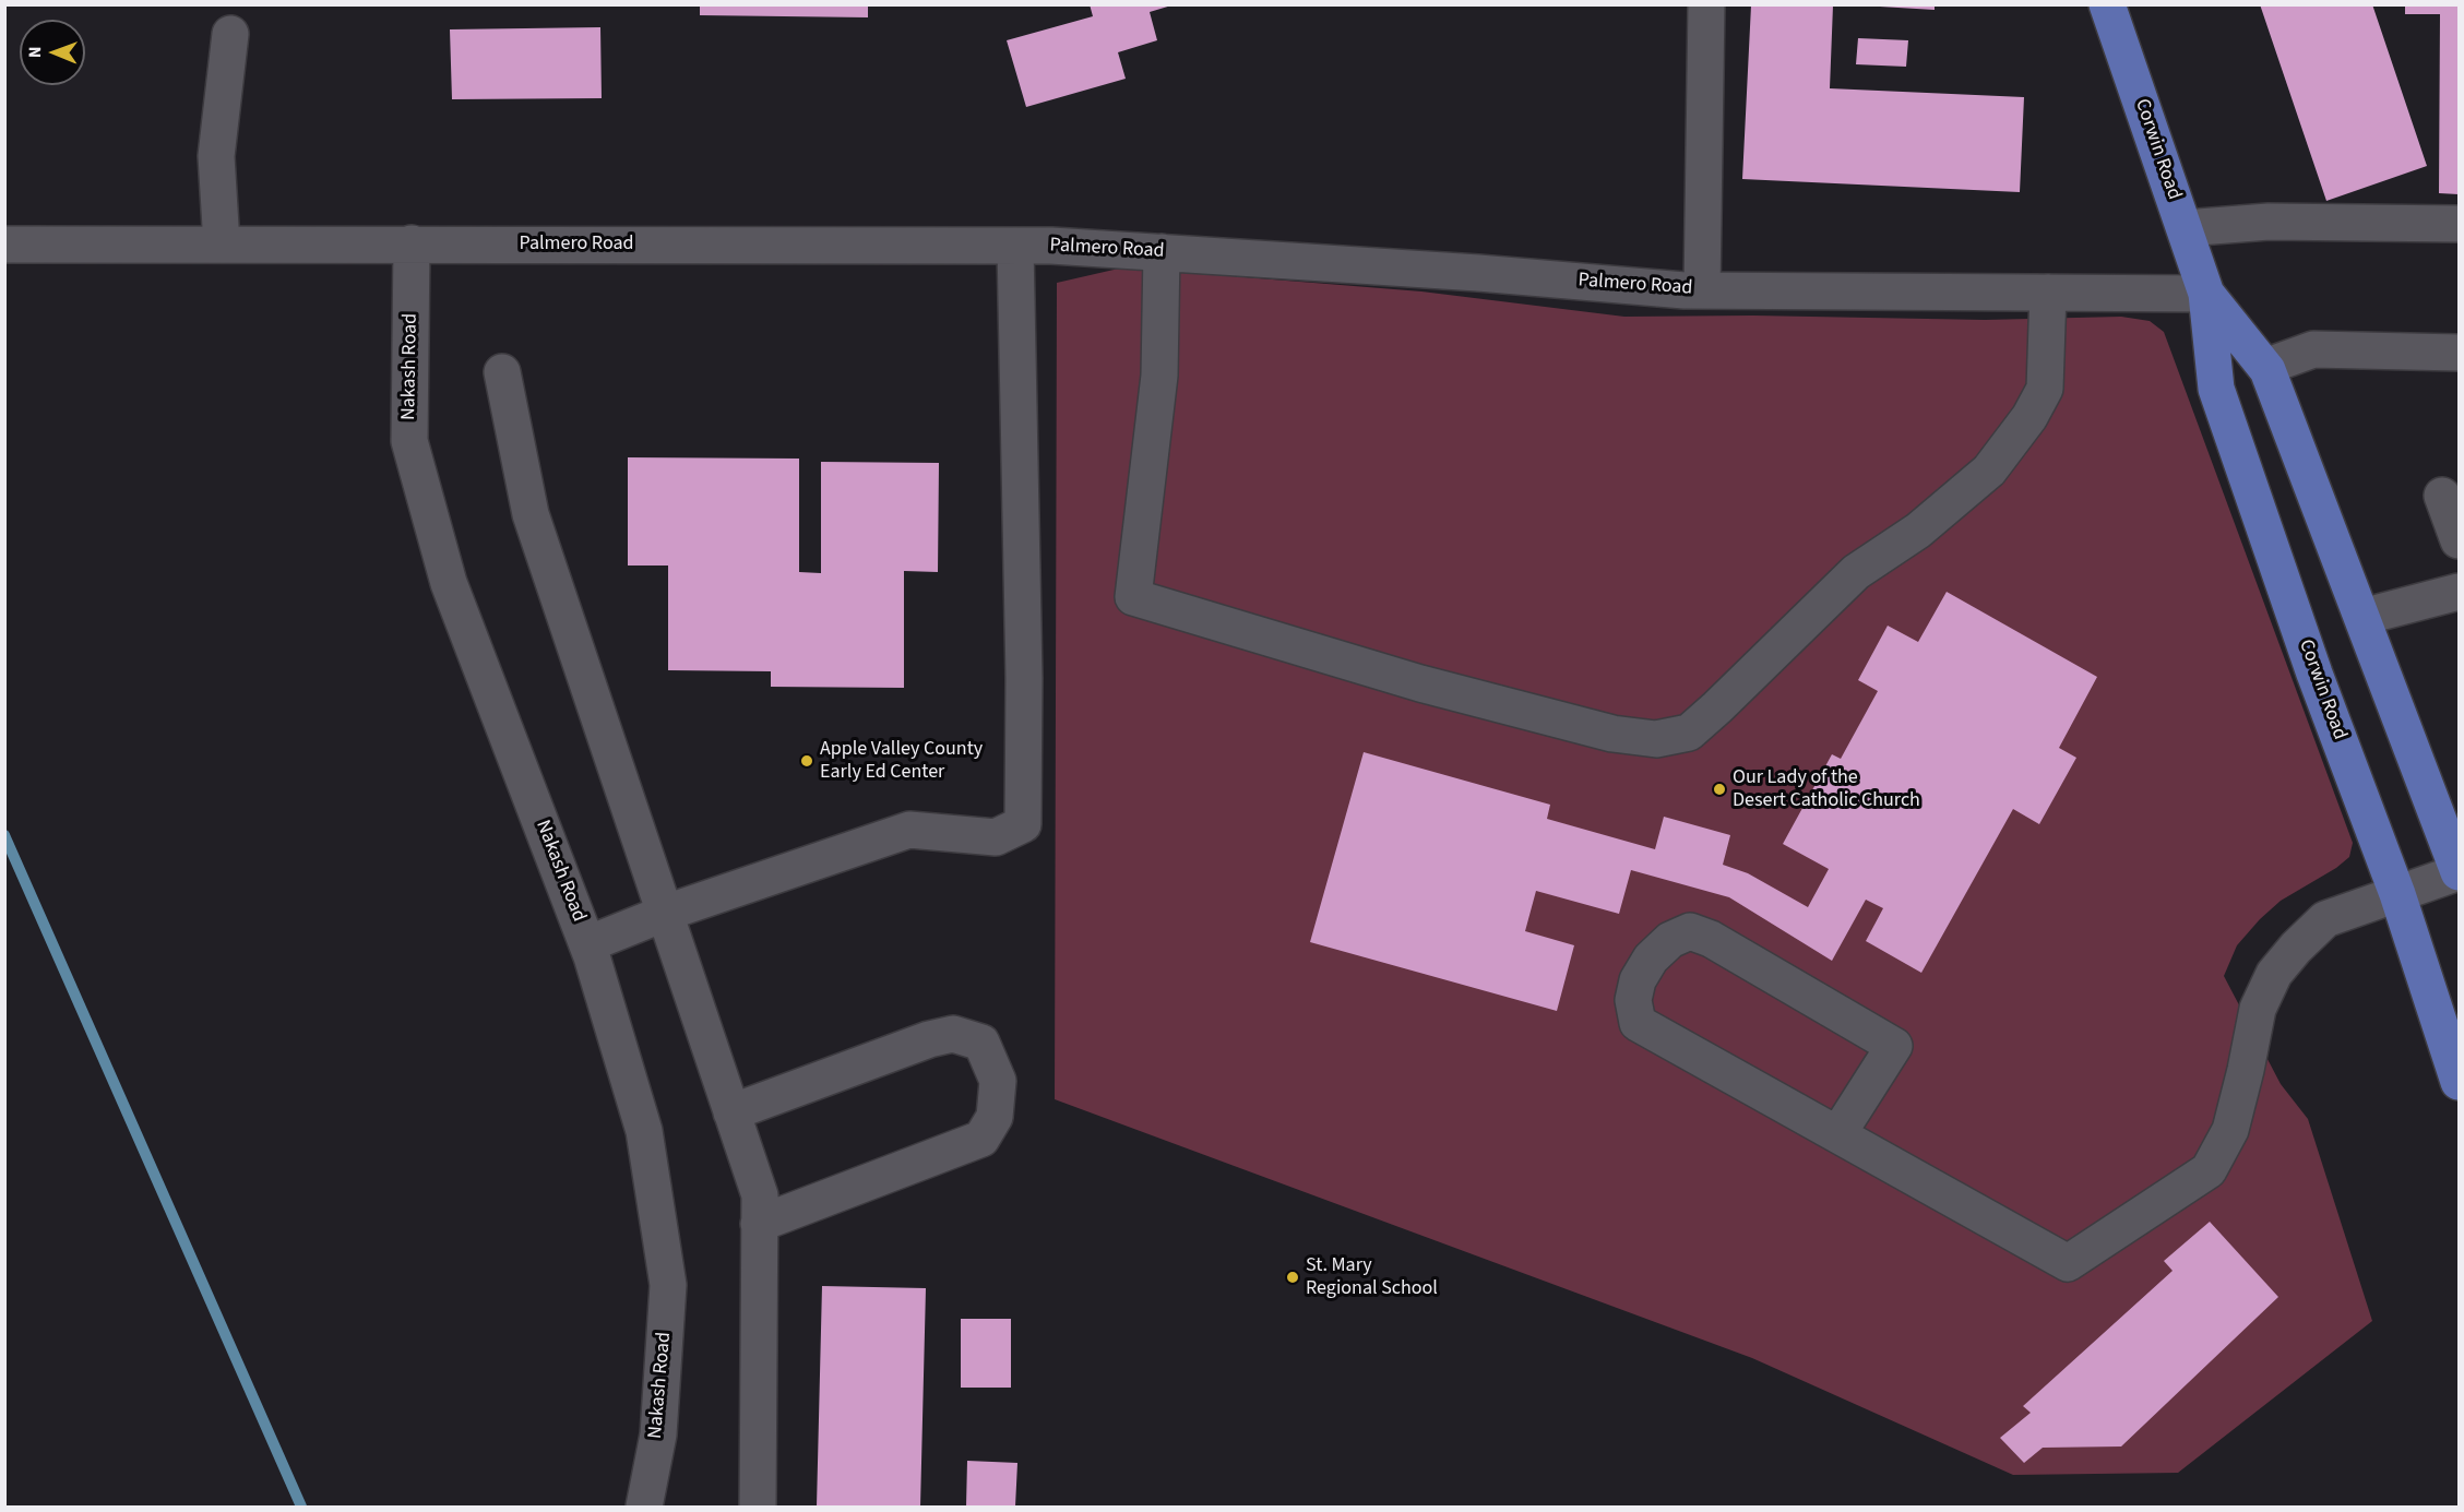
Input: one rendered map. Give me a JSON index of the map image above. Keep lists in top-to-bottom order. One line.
{"streets":{"main road":["Corwin Road"],"street":["Palmero Road","Nakash Road"]},"crossings":[["Corwin Road","Palmero Road"],["Palmero Road","Nakash Road"]],"places":["Apple Valley County Early Ed Center","Our Lady of the Desert Catholic Church","St. Mary Regional School"],"north":"left"}
